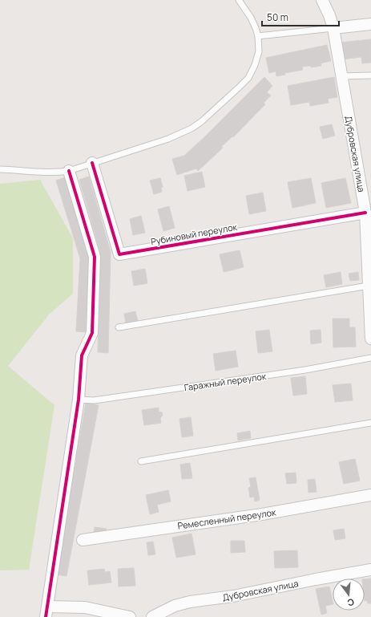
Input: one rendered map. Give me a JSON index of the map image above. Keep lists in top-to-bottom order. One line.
{"streets":{"street":["Дубровская улица","Рубиновый переулок","Ремесленный переулок"],"lane":["Гаражный переулок"]},"crossings":[["Дубровская улица","Рубиновый переулок"]],"scale_bar":"50 m","north":"bottom"}
